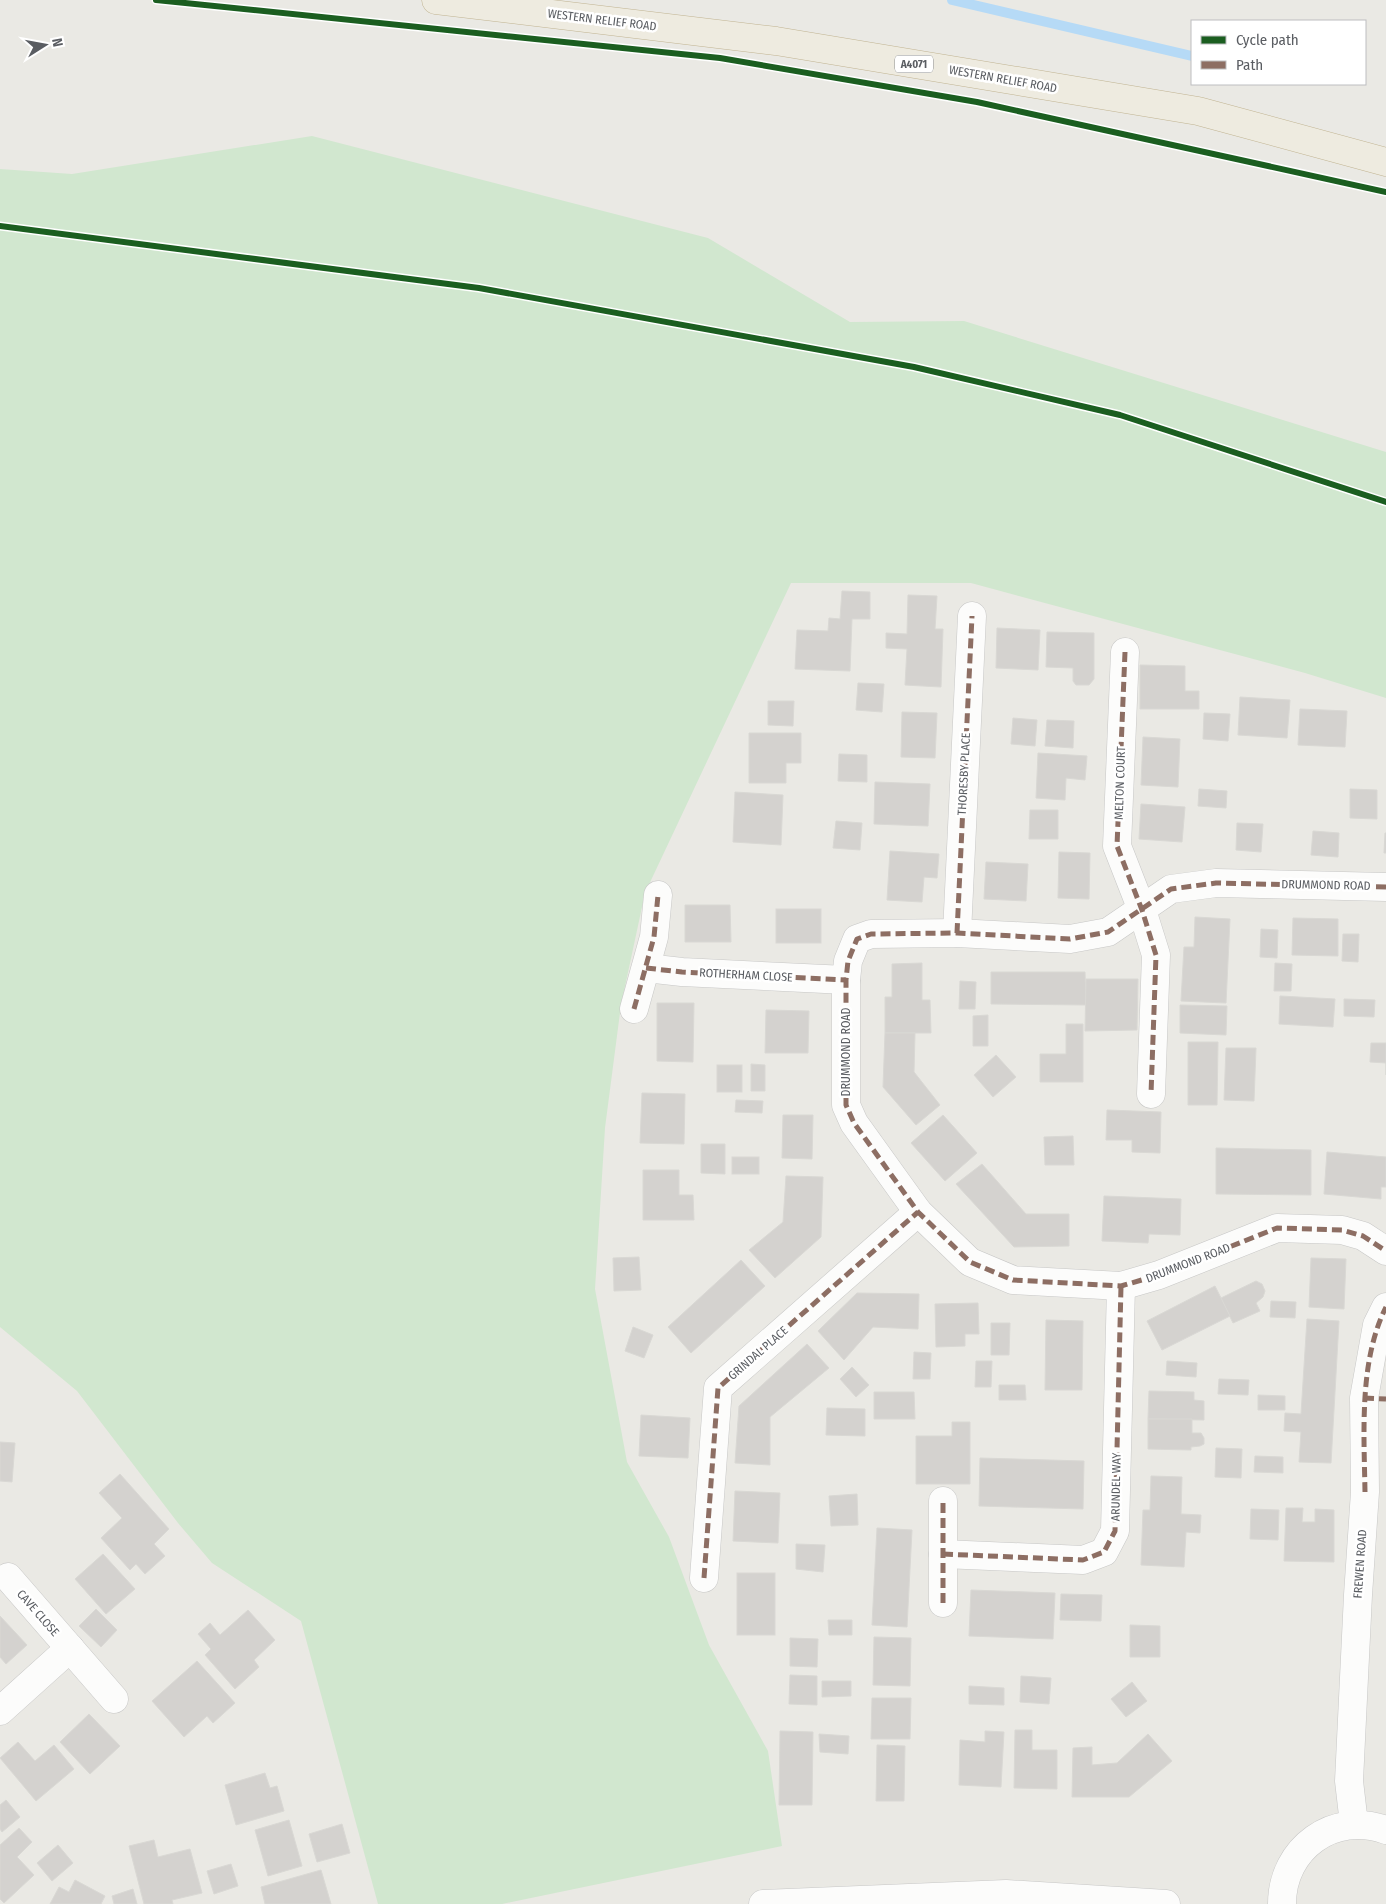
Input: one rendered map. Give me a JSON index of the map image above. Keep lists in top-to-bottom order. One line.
{"streets":{"highway":["WESTERN RELIEF ROAD","A4071"],"street":["THORESBY PLACE","MELTON COURT","DRUMMOND ROAD","ROTHERHAM CLOSE","GRINDAL PLACE","ARUNDEL WAY","FREWEN ROAD","CAVE CLOSE"]},"crossings":[["THORESBY PLACE","DRUMMOND ROAD"],["MELTON COURT","DRUMMOND ROAD"],["DRUMMOND ROAD","ROTHERHAM CLOSE"],["DRUMMOND ROAD","GRINDAL PLACE"],["DRUMMOND ROAD","ARUNDEL WAY"]],"legend":["Cycle path","Path"],"north":"right"}
